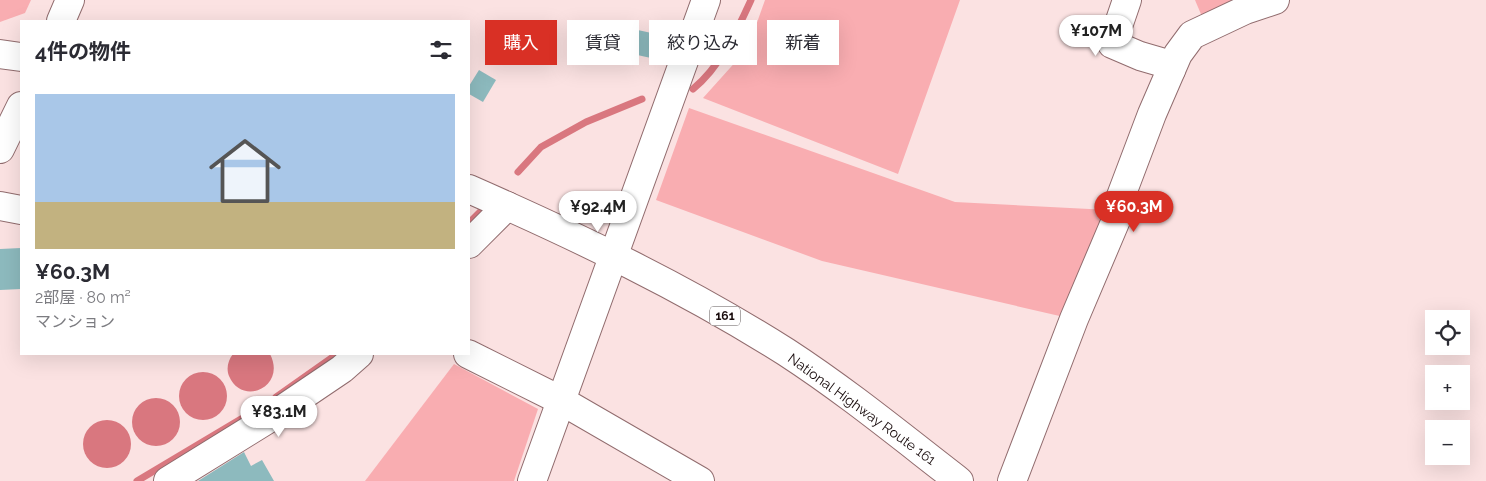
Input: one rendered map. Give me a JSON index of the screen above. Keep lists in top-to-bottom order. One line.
{"streets":{"main road":["161","National Highway Route 161"]},"page":{"price":["¥107M","¥92.4M","¥60.3M","¥83.1M"],"chip":["購入","賃貸","絞り込み","新着"],"heading":"4件の物件","list":[{"name":"¥60.3M","note":"2部屋 · 80 m² · マンション"}],"map_buttons":["+","−"]}}
